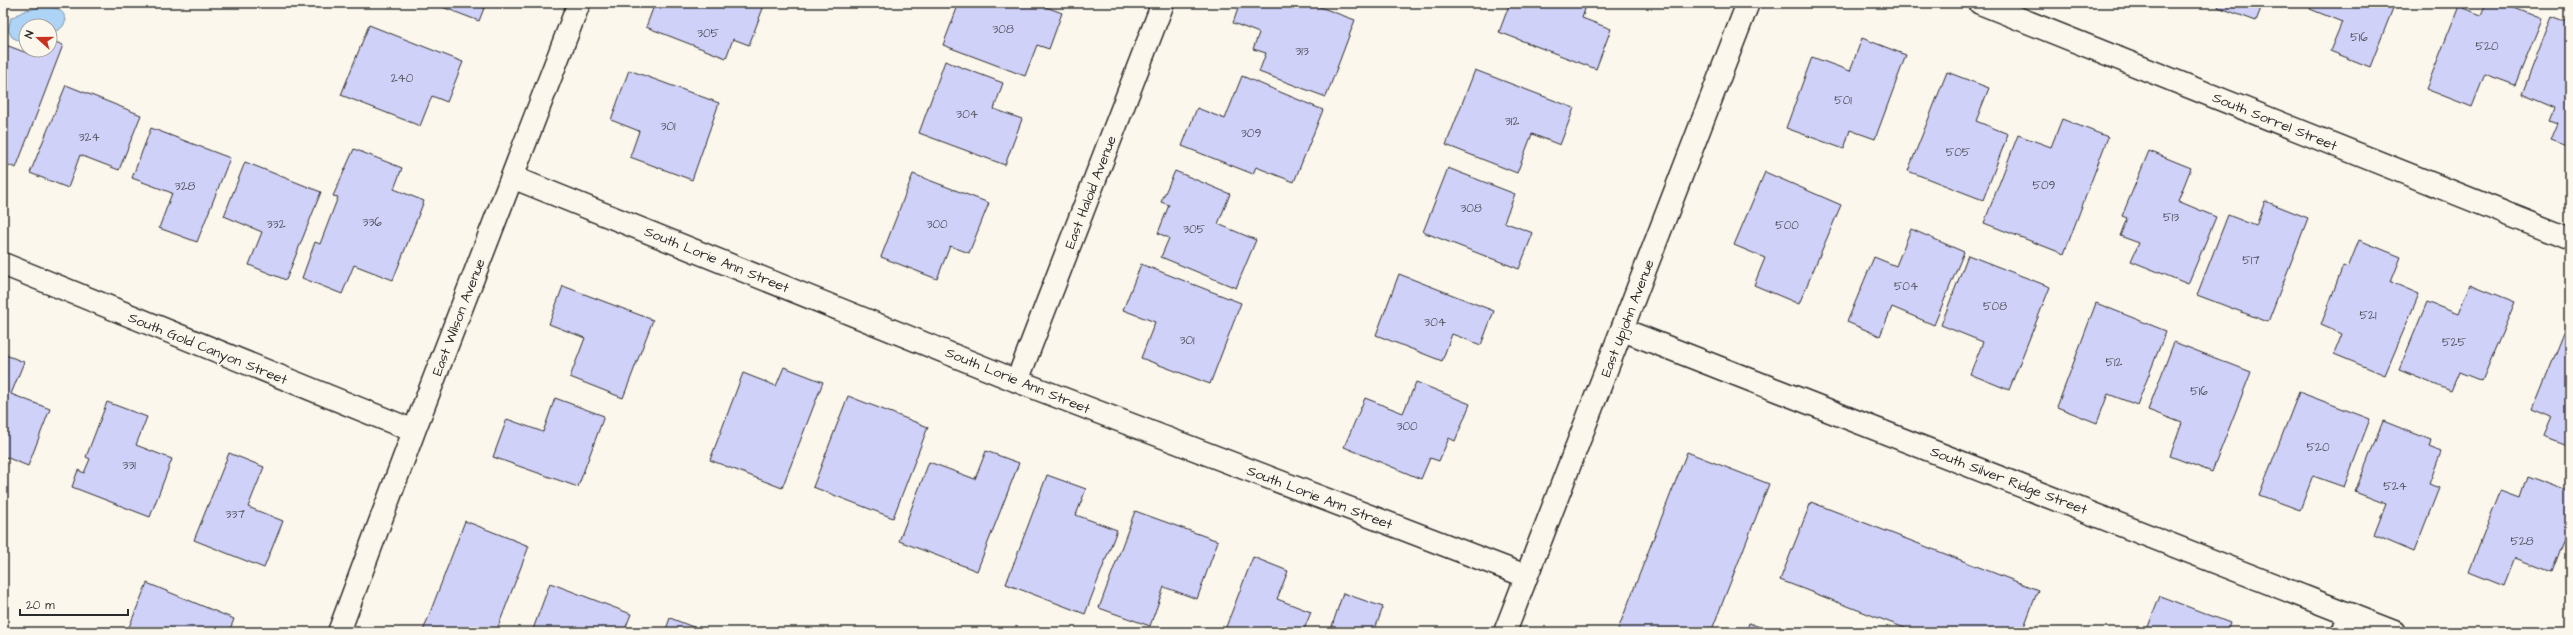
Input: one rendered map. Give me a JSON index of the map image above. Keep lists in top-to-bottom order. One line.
{"streets":{"street":["South Sorrel Street","East Haloid Avenue","South Lorie Ann Street","East Wilson Avenue","East Upjohn Avenue","South Gold Canyon Street","South Silver Ridge Street"]},"crossings":[["East Haloid Avenue","South Lorie Ann Street"],["South Lorie Ann Street","East Wilson Avenue"],["South Lorie Ann Street","East Upjohn Avenue"],["East Wilson Avenue","South Gold Canyon Street"],["East Upjohn Avenue","South Silver Ridge Street"]],"house_numbers":["308","305","516","520","313","240","501","304","312","301","309","324","505","509","328","308","513","336","332","300","500","305","517","504","508","521","304","301","525","512","516","300","520","331","524","337","528"],"scale_bar":"20 m","north":"left"}
